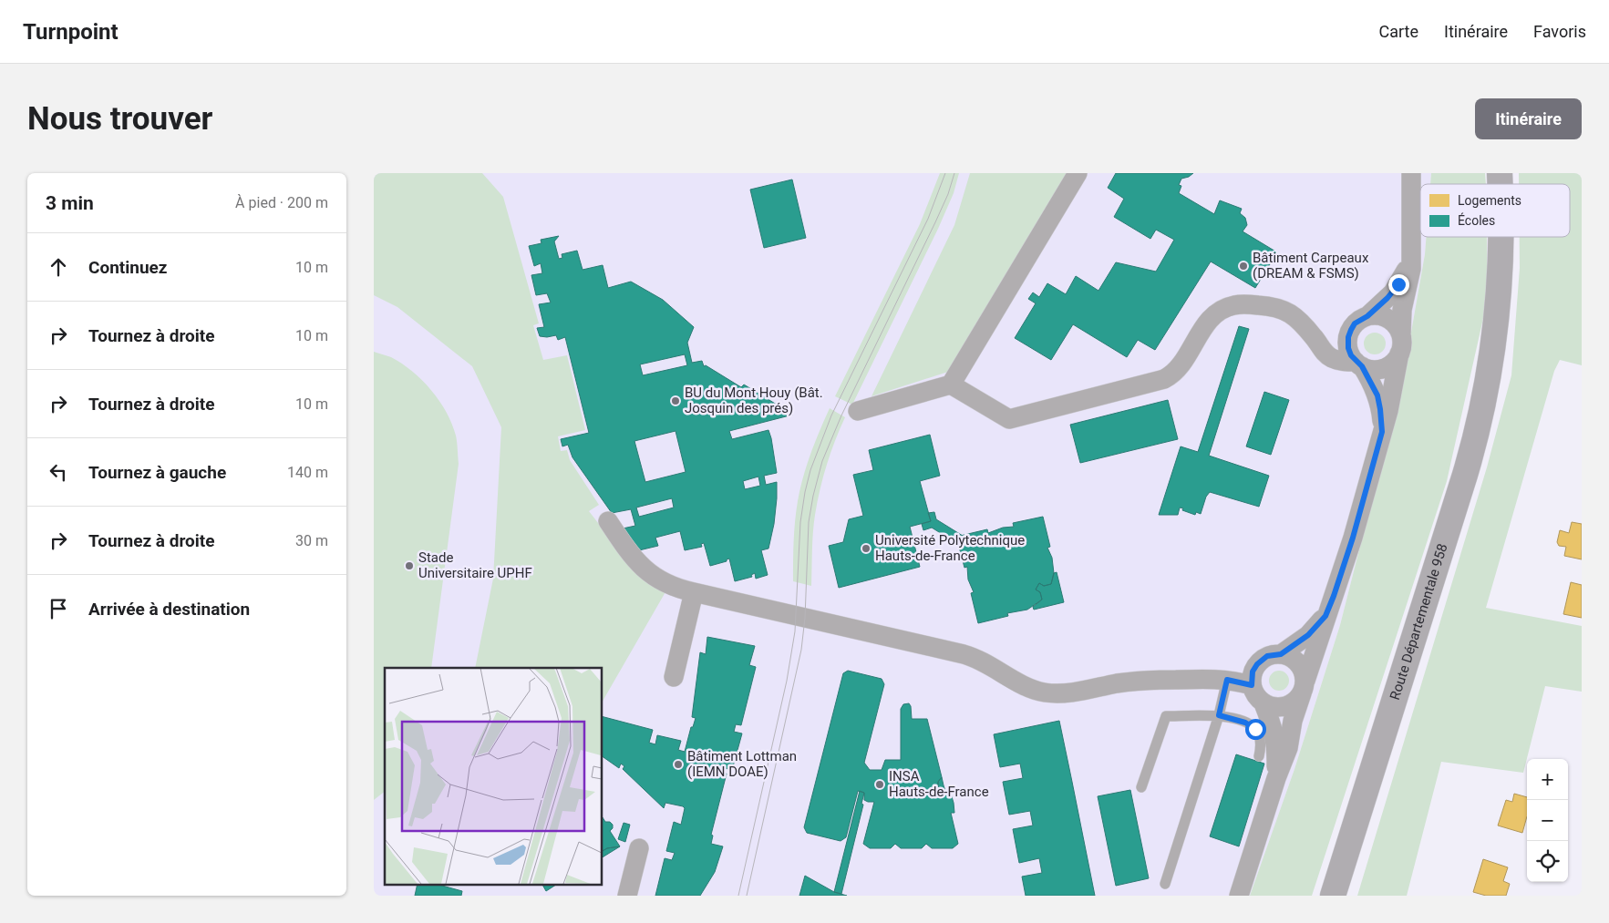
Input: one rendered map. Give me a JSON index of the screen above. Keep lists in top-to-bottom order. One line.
{"streets":{"main road":["Route Départementale 958"]},"places":["Bâtiment Carpeaux (DREAM & FSMS)","BU du Mont Houy (Bât. Josquin des prés)","Université Polytechnique Hauts-de-France","Stade Universitaire UPHF","Bâtiment Lottman (IEMN DOAE)","INSA Hauts-de-France"],"legend":["Logements","Écoles"],"page":{"header":"Turnpoint","nav":["Carte","Itinéraire","Favoris"],"buttons":"Itinéraire","title":"Nous trouver","heading":["3 min","À pied · 200 m"],"list":[["Continuez","10 m"],["Tournez à droite","10 m"],["Tournez à droite","10 m"],["Tournez à gauche","140 m"],["Tournez à droite","30 m"],"Arrivée à destination"],"map_buttons":["+","−"]}}
